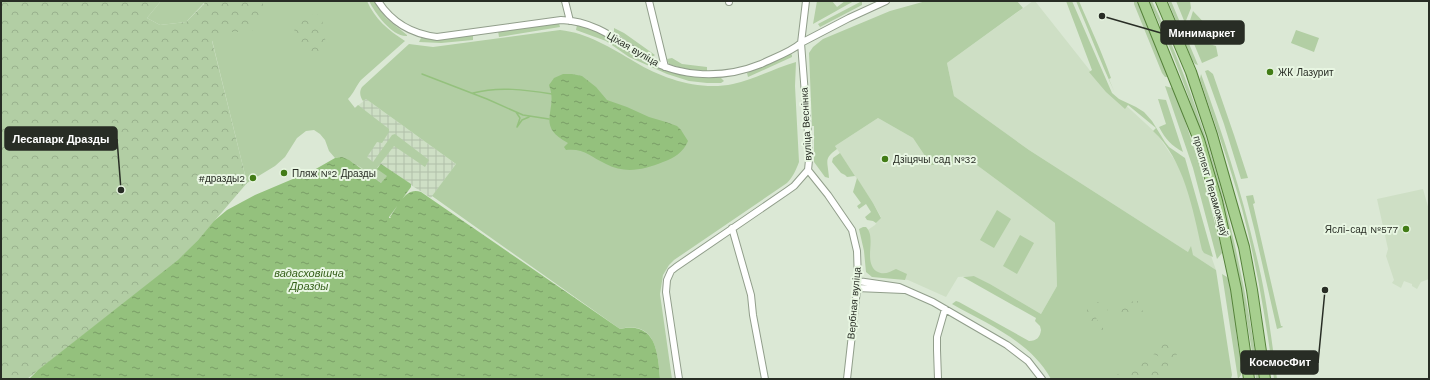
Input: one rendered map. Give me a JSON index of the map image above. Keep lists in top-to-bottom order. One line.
{"streets":{"main road":["праспект Пераможцаў"],"street":["Ціхая вуліца","вуліца Веснінка","Вербная вуліца"]},"crossings":[["Ціхая вуліца","вуліца Веснінка"],["вуліца Веснінка","Вербная вуліца"]],"water":["вадасховішча Дразды"],"places":["Минимаркет","ЖК Лазурит","Дзіцячы сад №32","Пляж №2 Дразды","#дразды2","Лесапарк Дразды","Яслі-сад №577","КосмосФит"]}
